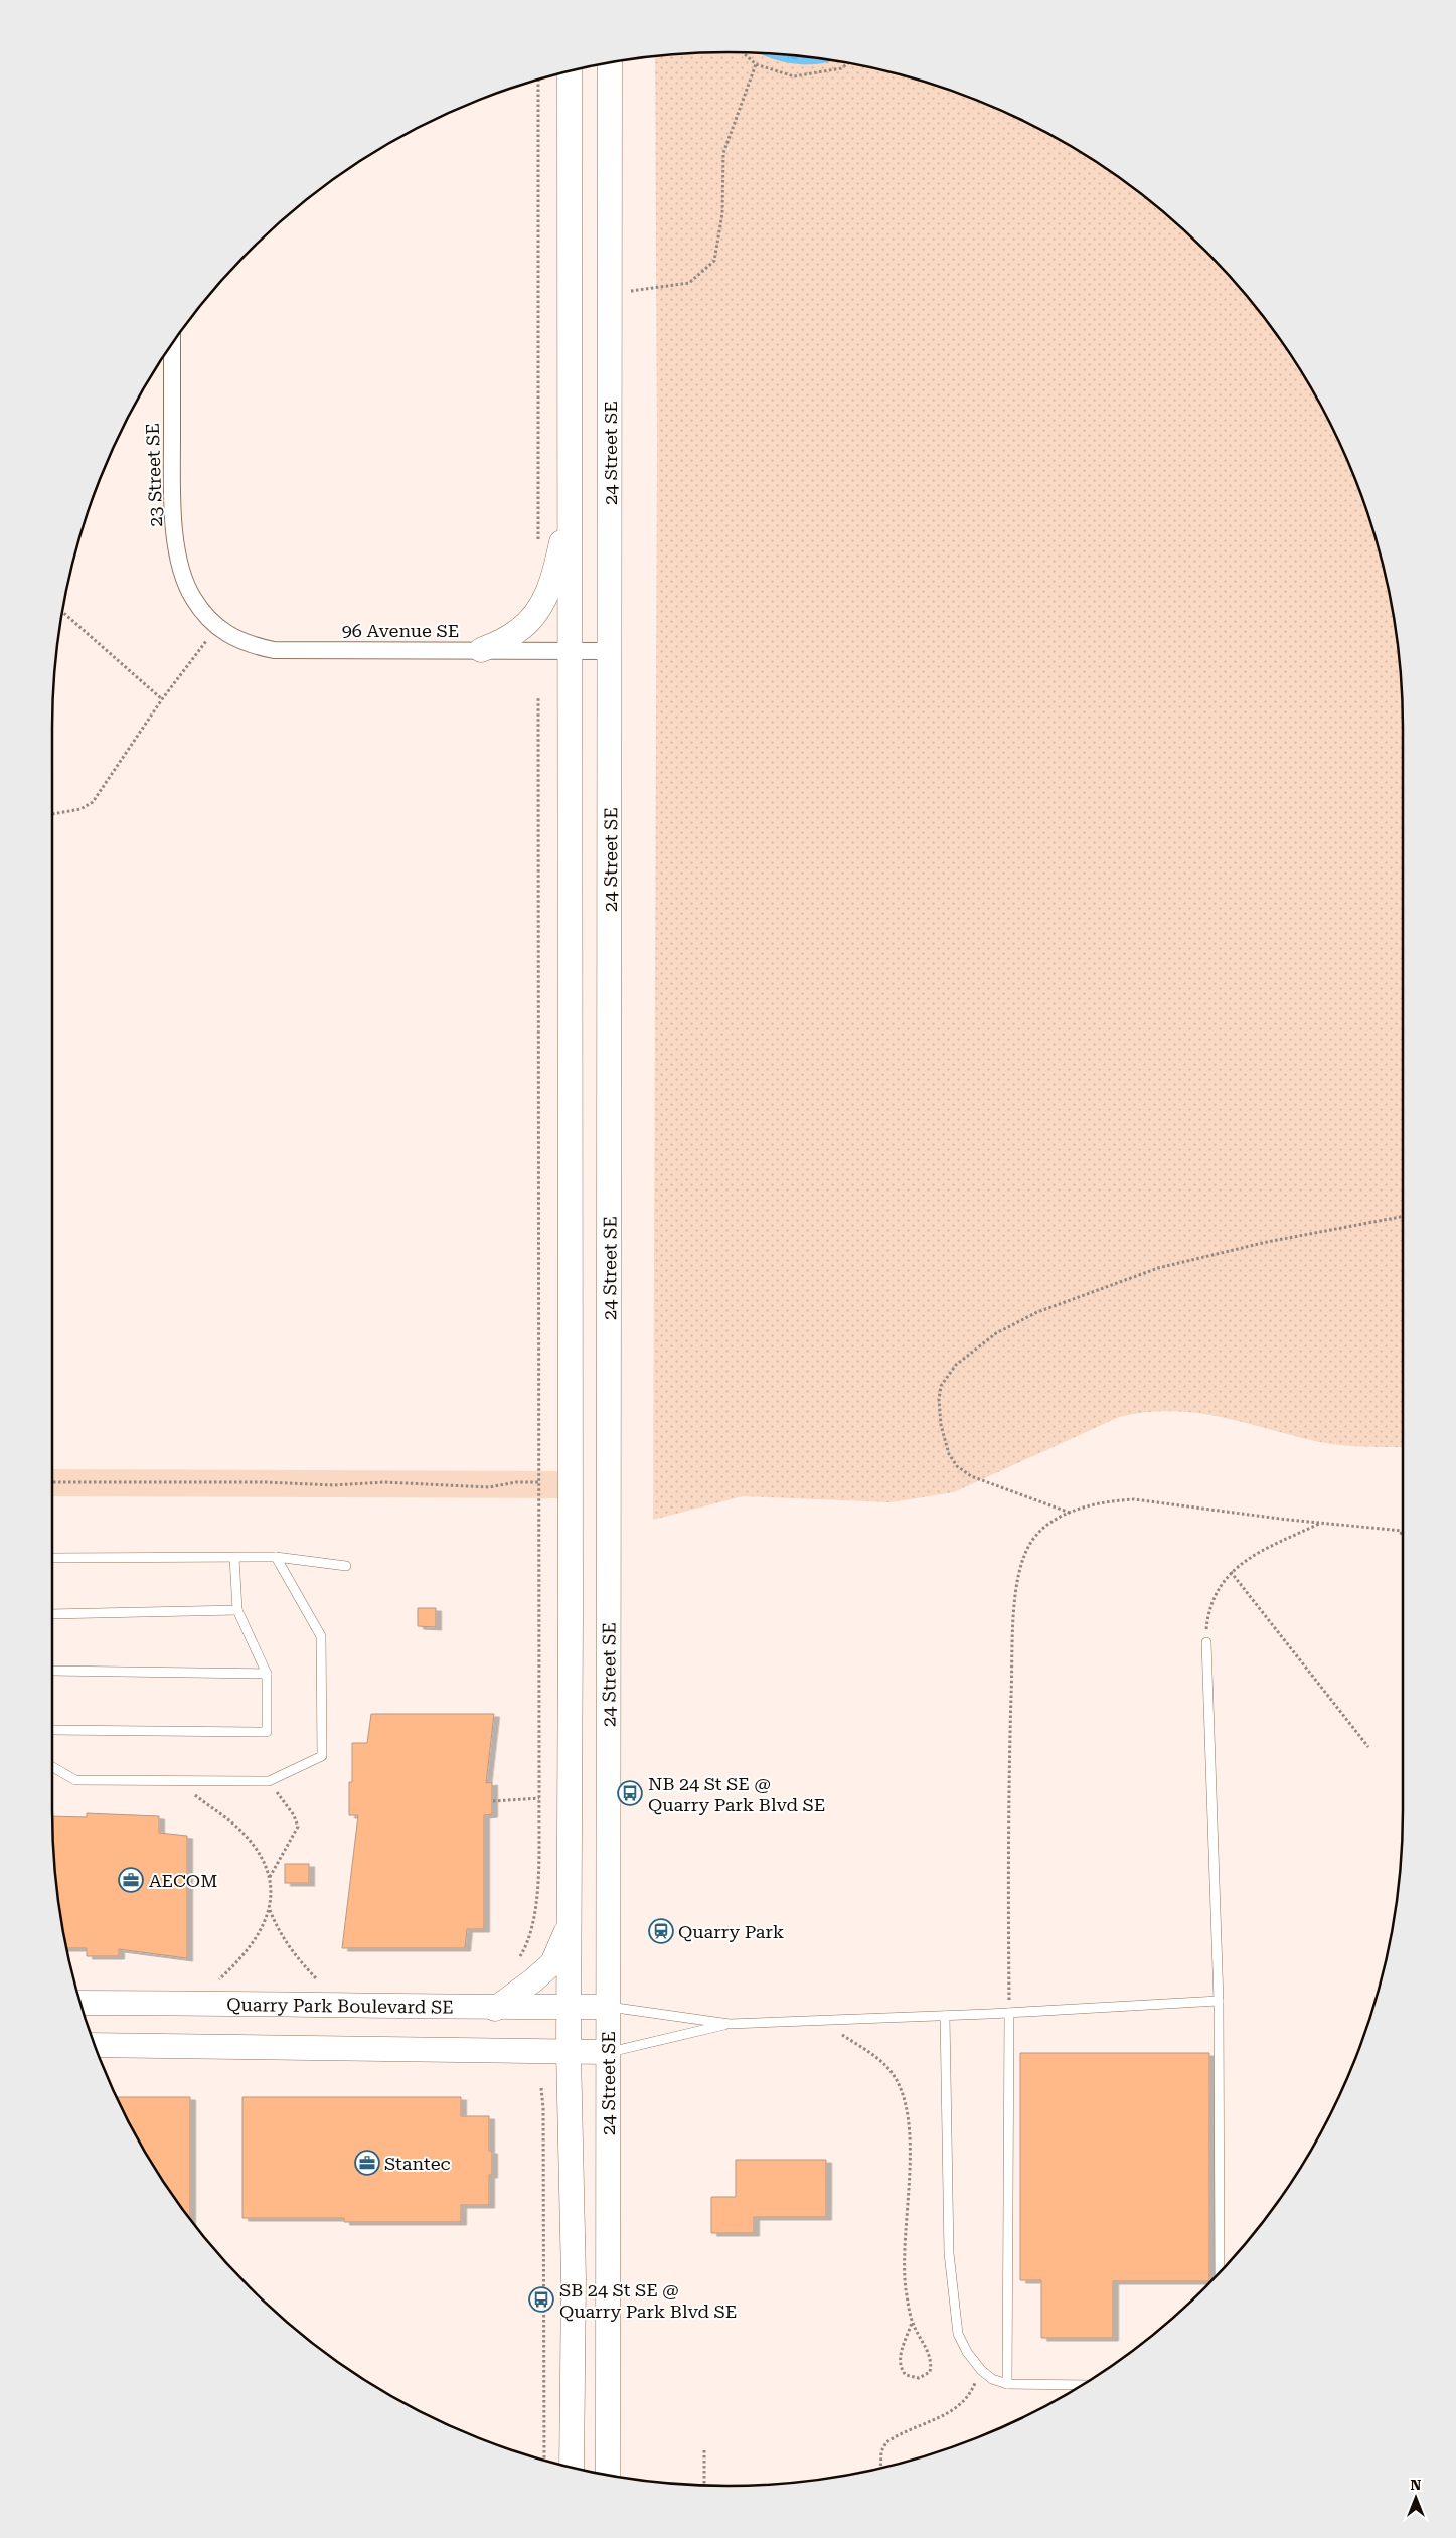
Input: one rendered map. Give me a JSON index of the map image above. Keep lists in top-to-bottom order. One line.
{"streets":{"main road":["24 Street SE","Quarry Park Boulevard SE"],"street":["23 Street SE","96 Avenue SE"]},"crossings":[["24 Street SE","96 Avenue SE"],["24 Street SE","Quarry Park Boulevard SE"],["23 Street SE","96 Avenue SE"]],"places":{"bus stop":["NB 24 St SE @ Quarry Park Blvd SE","SB 24 St SE @ Quarry Park Blvd SE"],"office":["AECOM","Stantec"],"station":["Quarry Park"]},"north":"top"}
